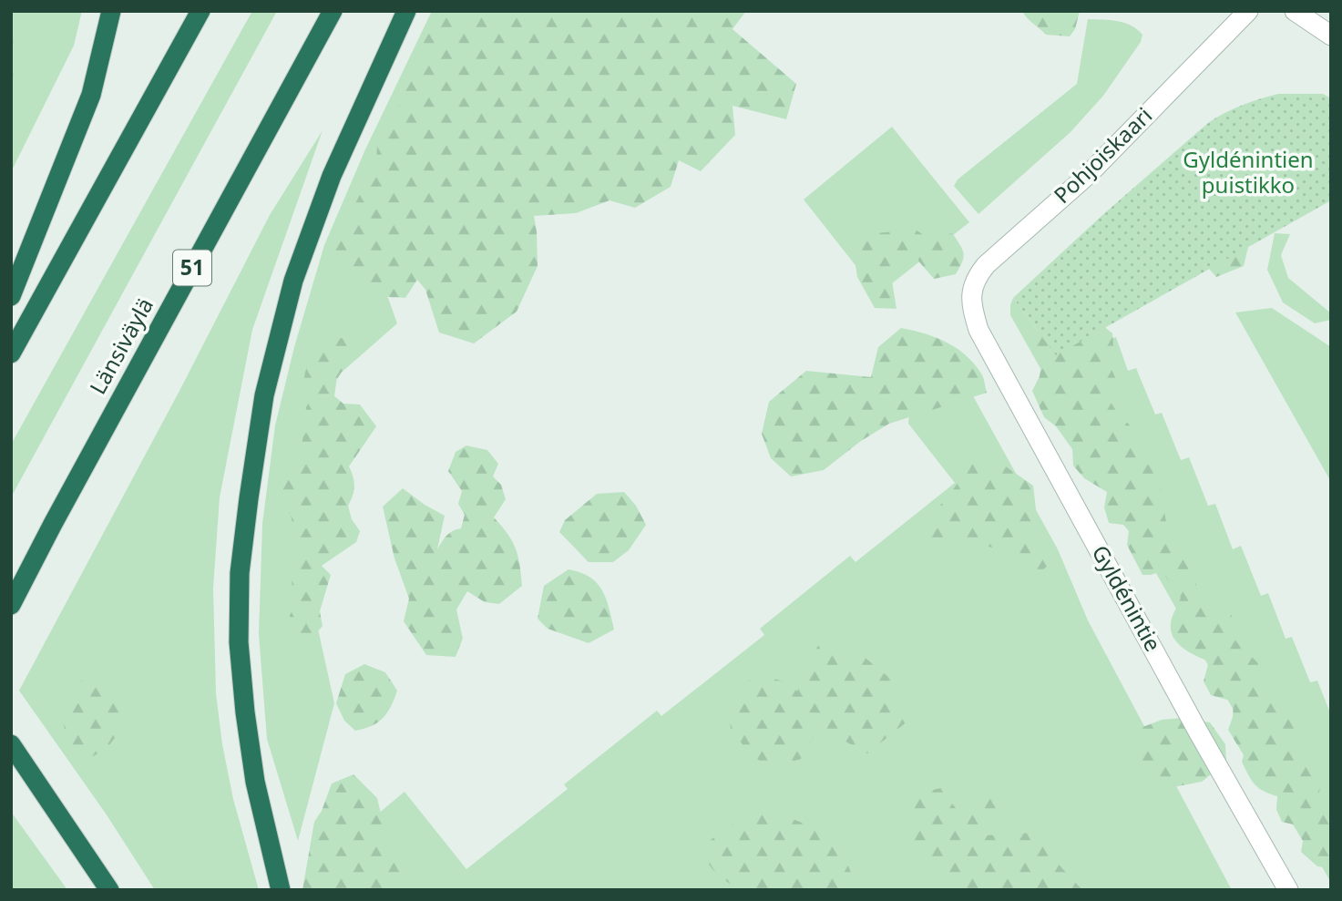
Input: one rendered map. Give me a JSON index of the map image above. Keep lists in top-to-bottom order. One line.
{"streets":{"highway":["51","Länsiväylä"],"street":["Pohjoiskaari","Gyldénintie"]},"crossings":[["Pohjoiskaari","Gyldénintie"]],"parks":["Gyldénintien puistikko"]}
